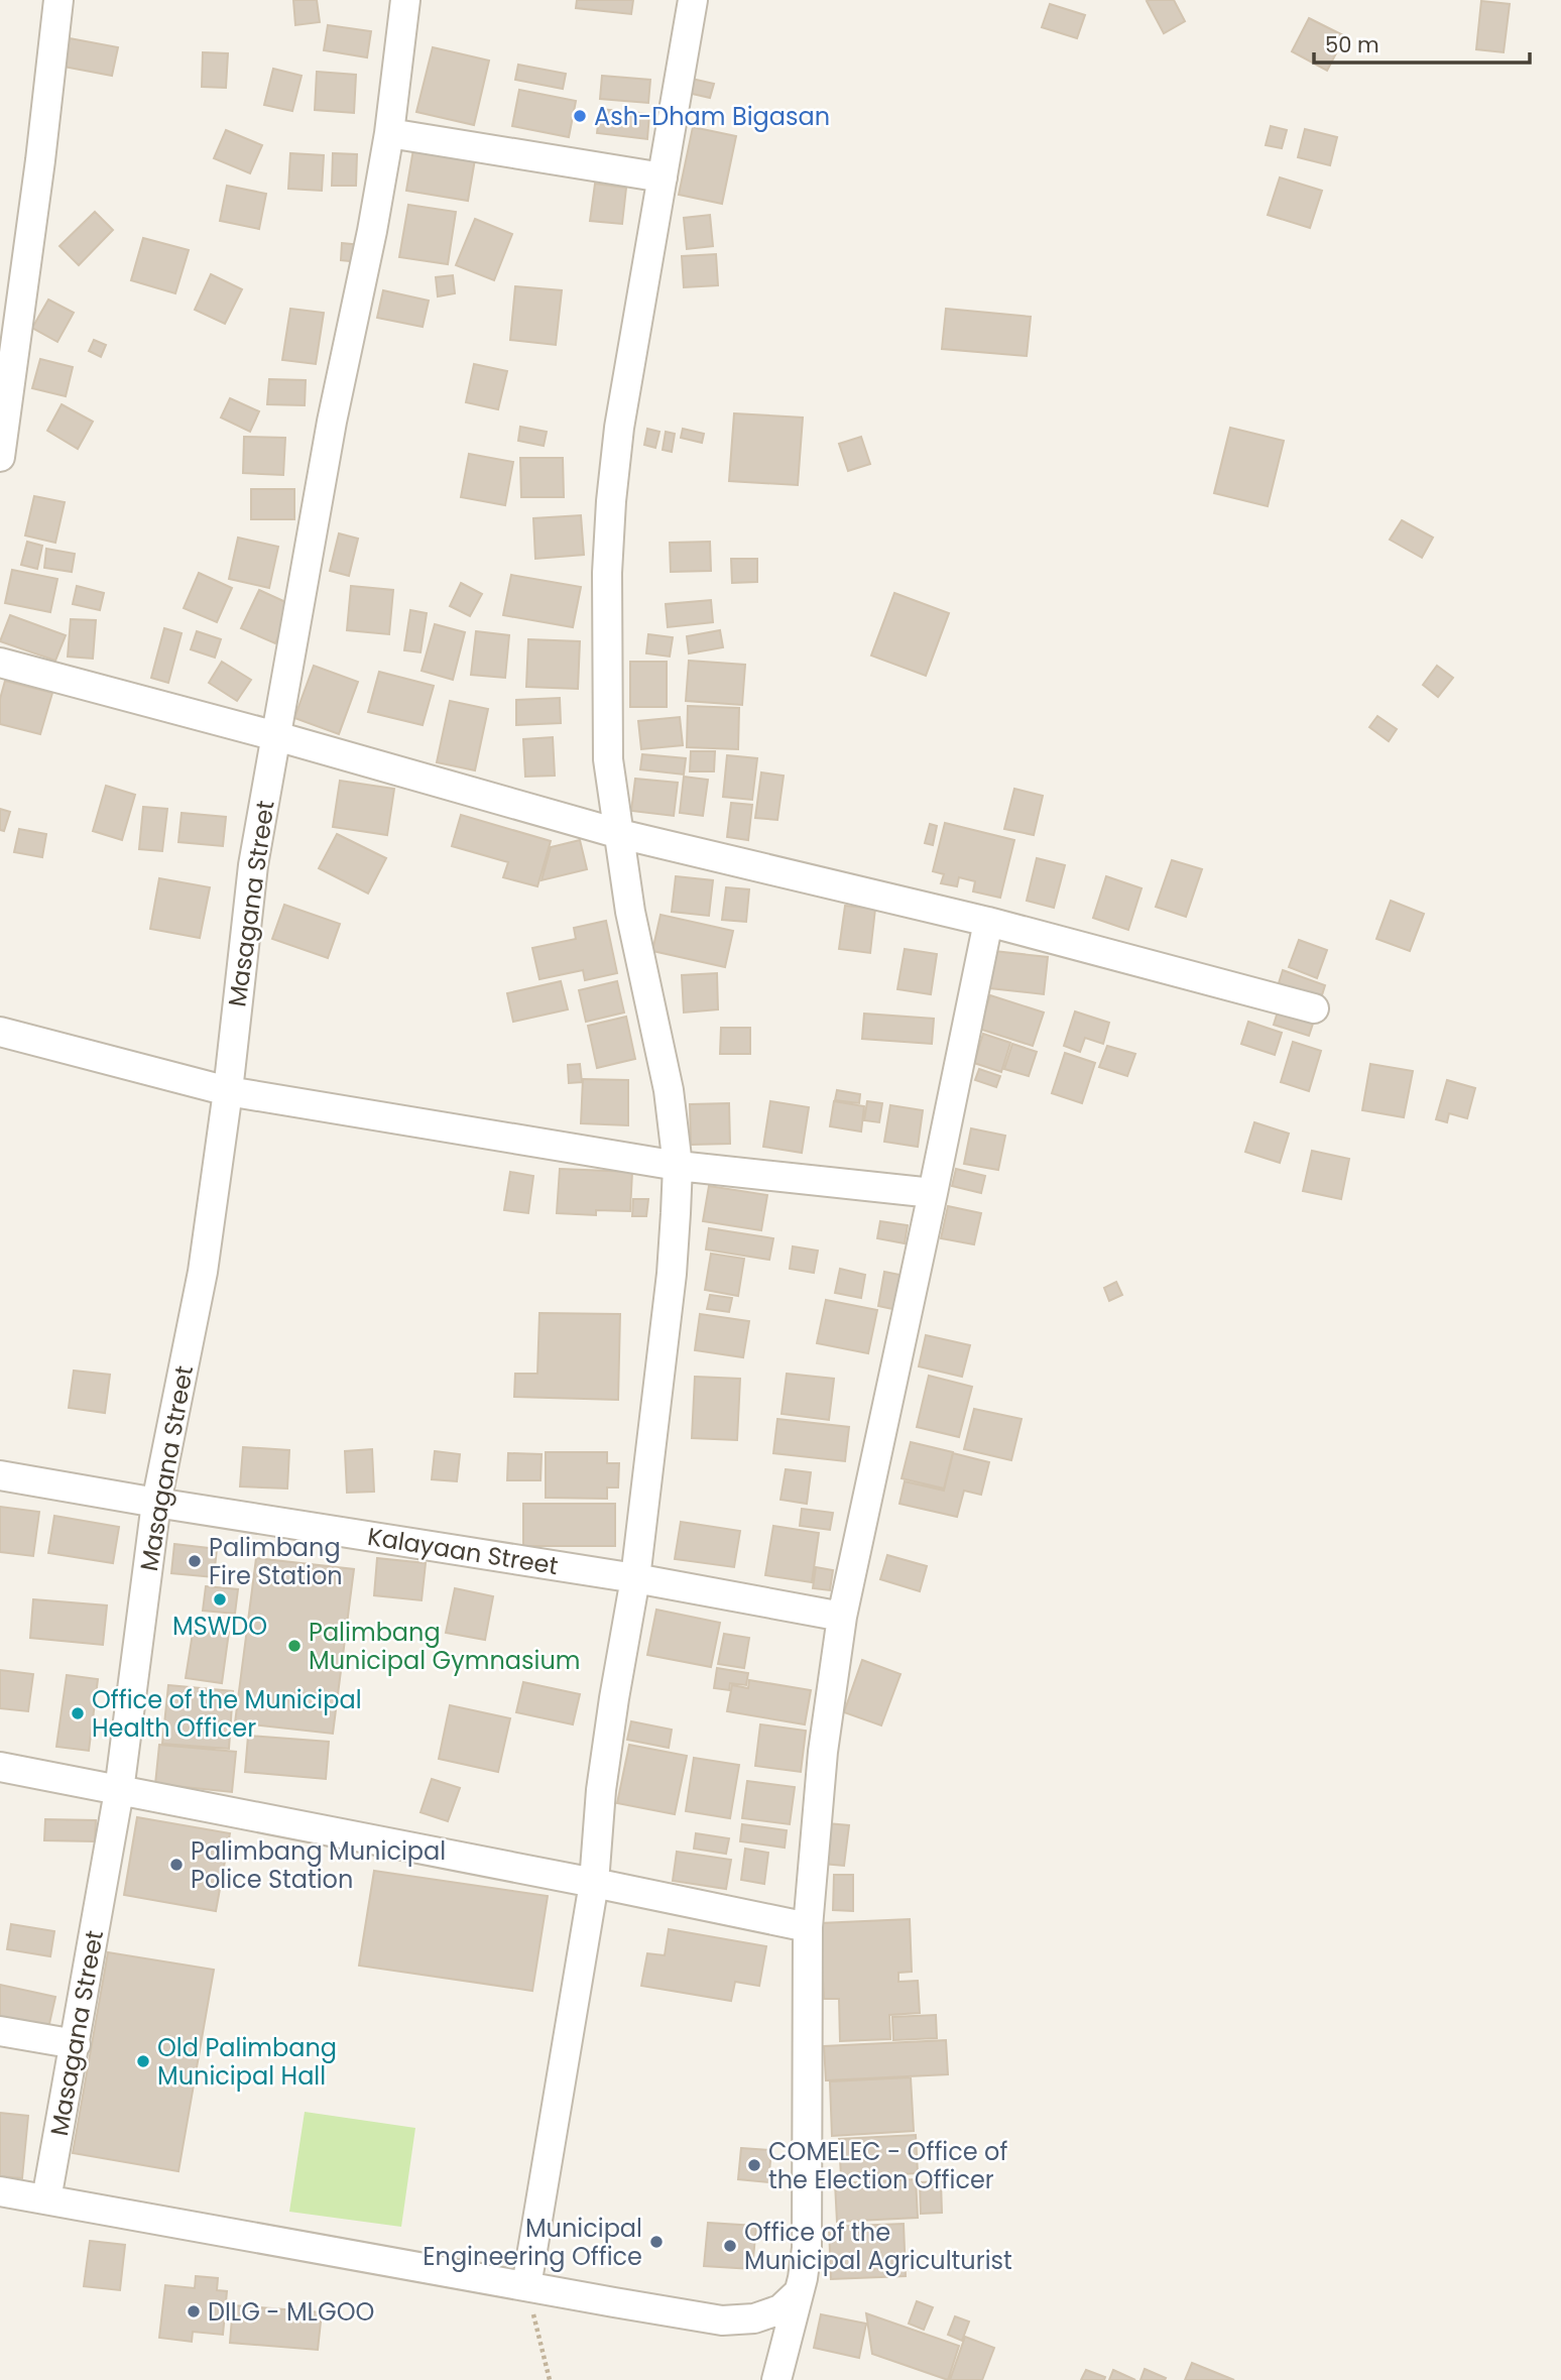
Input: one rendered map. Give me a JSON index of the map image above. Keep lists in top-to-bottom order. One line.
{"streets":{"street":["Masagana Street","Kalayaan Street"]},"crossings":[["Masagana Street","Kalayaan Street"]],"places":["Ash-Dham Bigasan","Palimbang Fire Station","MSWDO","Palimbang Municipal Gymnasium","Office of the Municipal Health Officer","Palimbang Municipal Police Station","Old Palimbang Municipal Hall","COMELEC - Office of the Election Officer","Municipal Engineering Office","Office of the Municipal Agriculturist","DILG - MLGOO"],"scale_bar":"50 m"}
